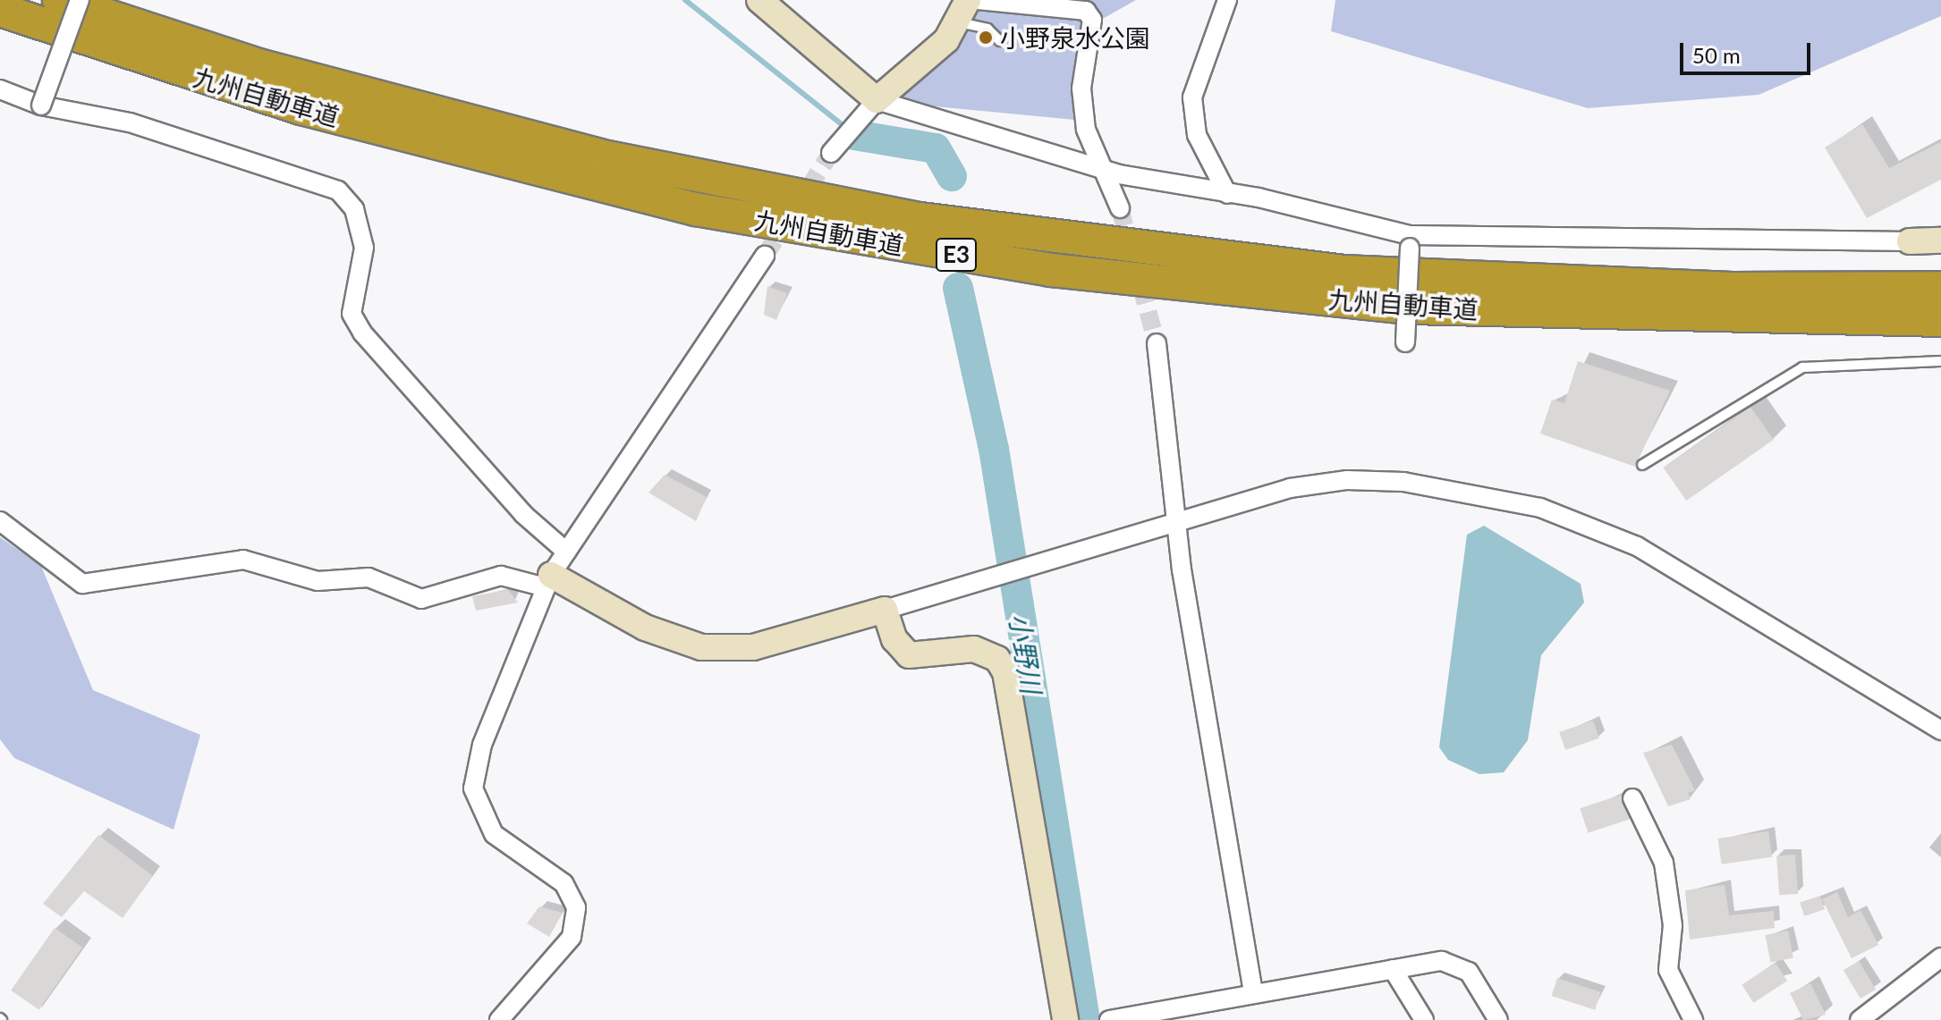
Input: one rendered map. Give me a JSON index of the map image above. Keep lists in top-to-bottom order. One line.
{"streets":{"highway":["九州自動車道","E3"]},"water":["小野川"],"places":["小野泉水公園"],"scale_bar":"50 m"}
